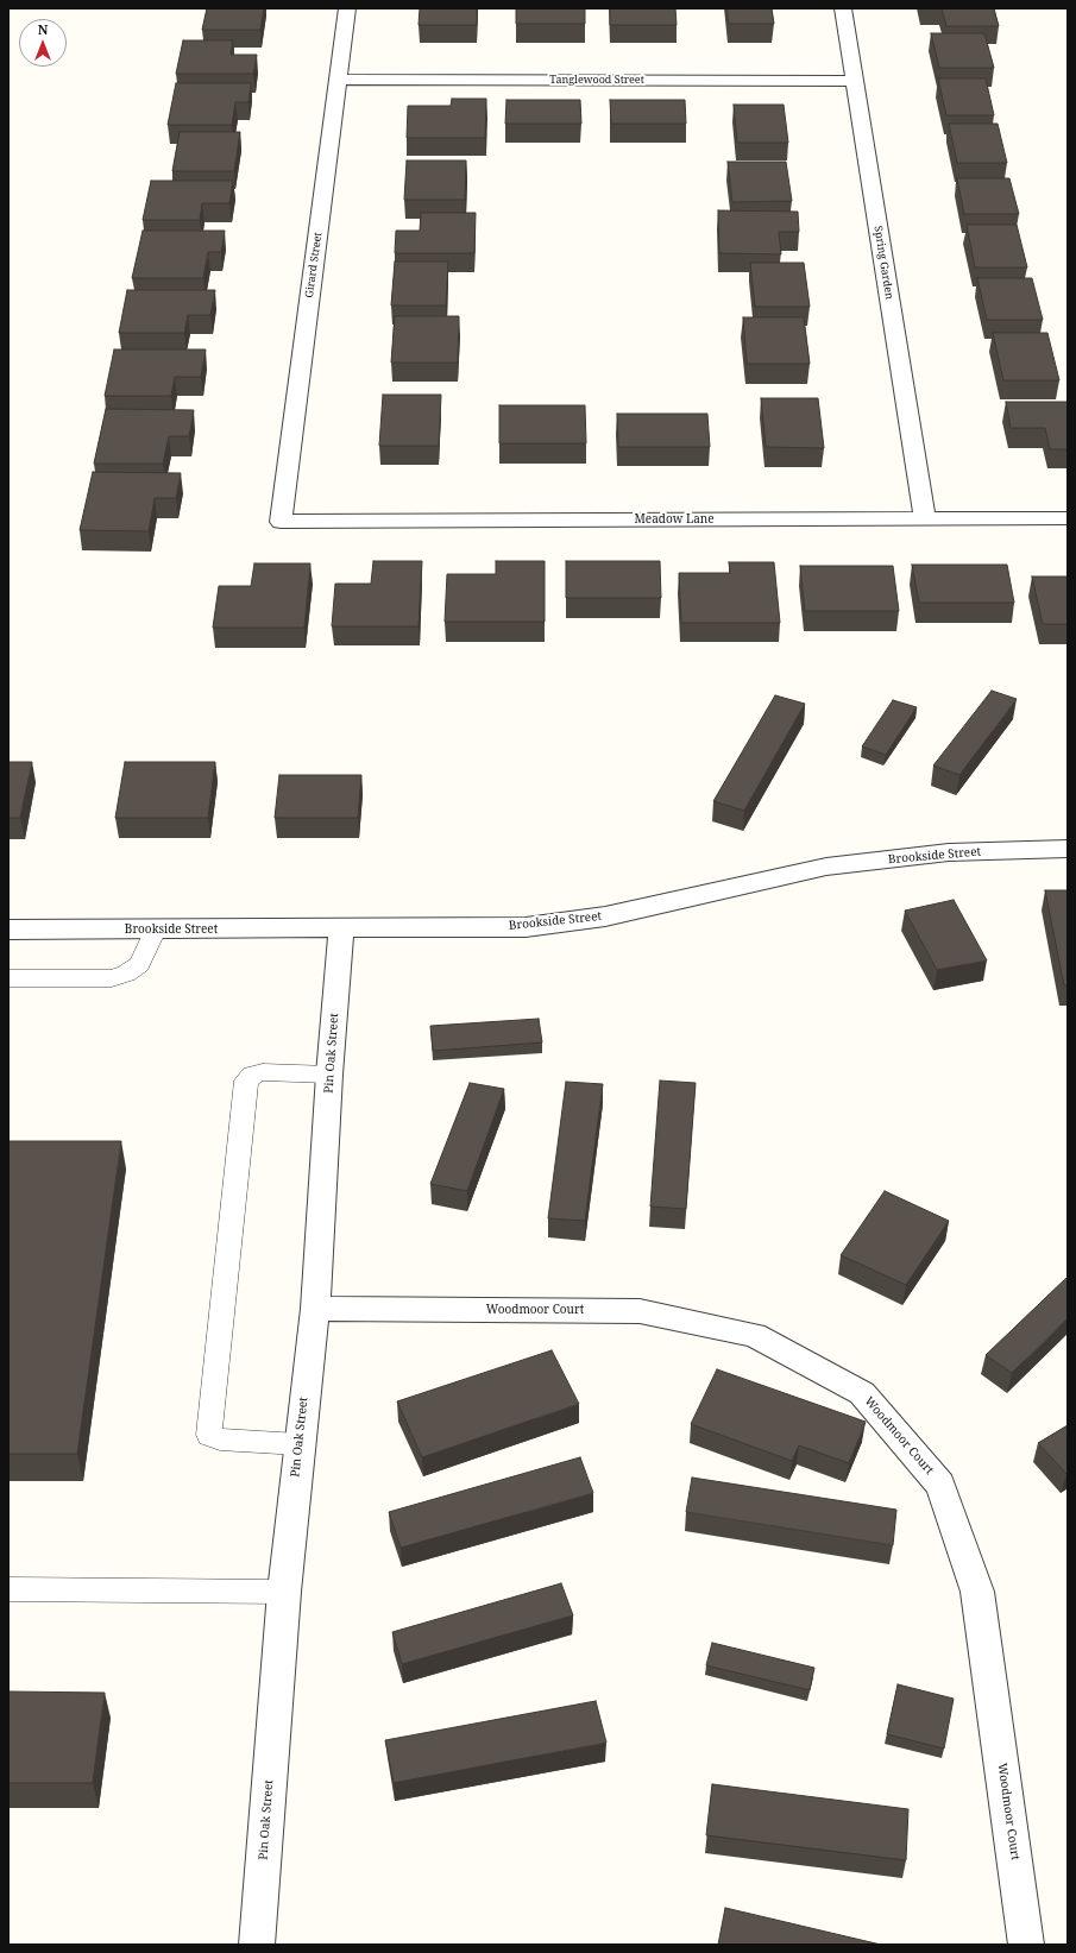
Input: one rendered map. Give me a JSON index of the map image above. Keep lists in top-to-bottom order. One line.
{"streets":{"street":["Tanglewood Street","Spring Garden","Girard Street","Meadow Lane","Brookside Street","Pin Oak Street","Woodmoor Court"]},"crossings":[["Tanglewood Street","Spring Garden"],["Tanglewood Street","Girard Street"],["Spring Garden","Meadow Lane"],["Girard Street","Meadow Lane"],["Brookside Street","Pin Oak Street"],["Pin Oak Street","Woodmoor Court"]],"north":"top"}
